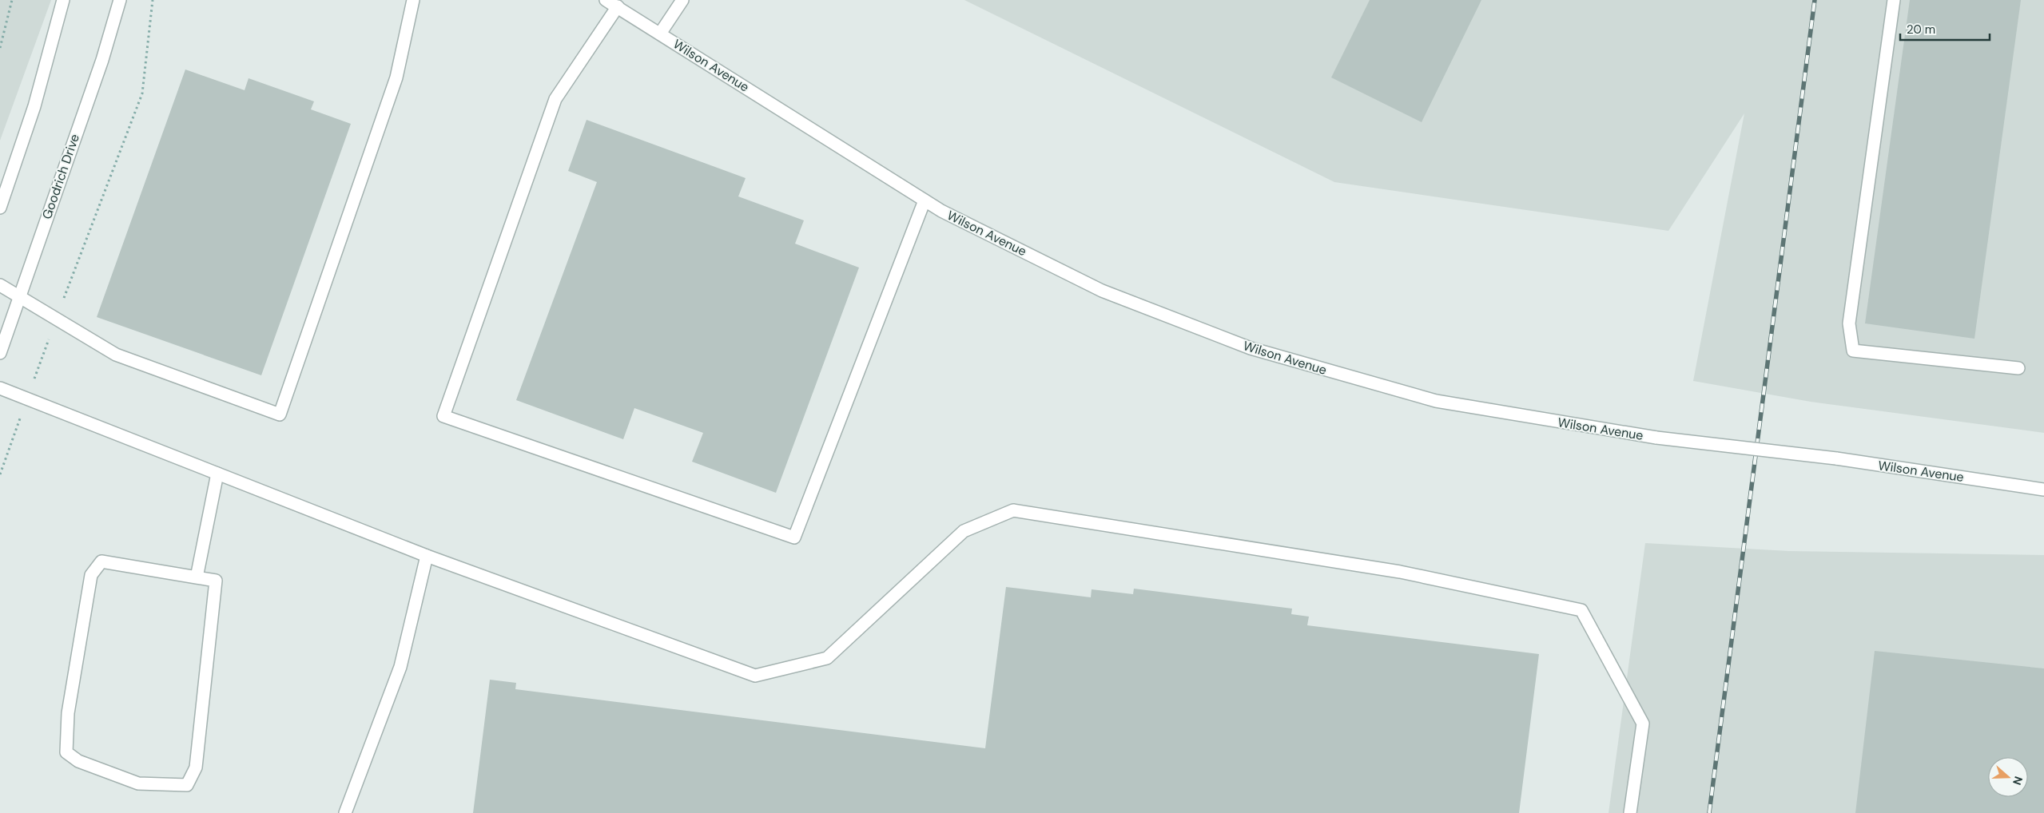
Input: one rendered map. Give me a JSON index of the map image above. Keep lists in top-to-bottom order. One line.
{"streets":{"street":["Wilson Avenue","Goodrich Drive"]},"scale_bar":"20 m","north":"right"}
